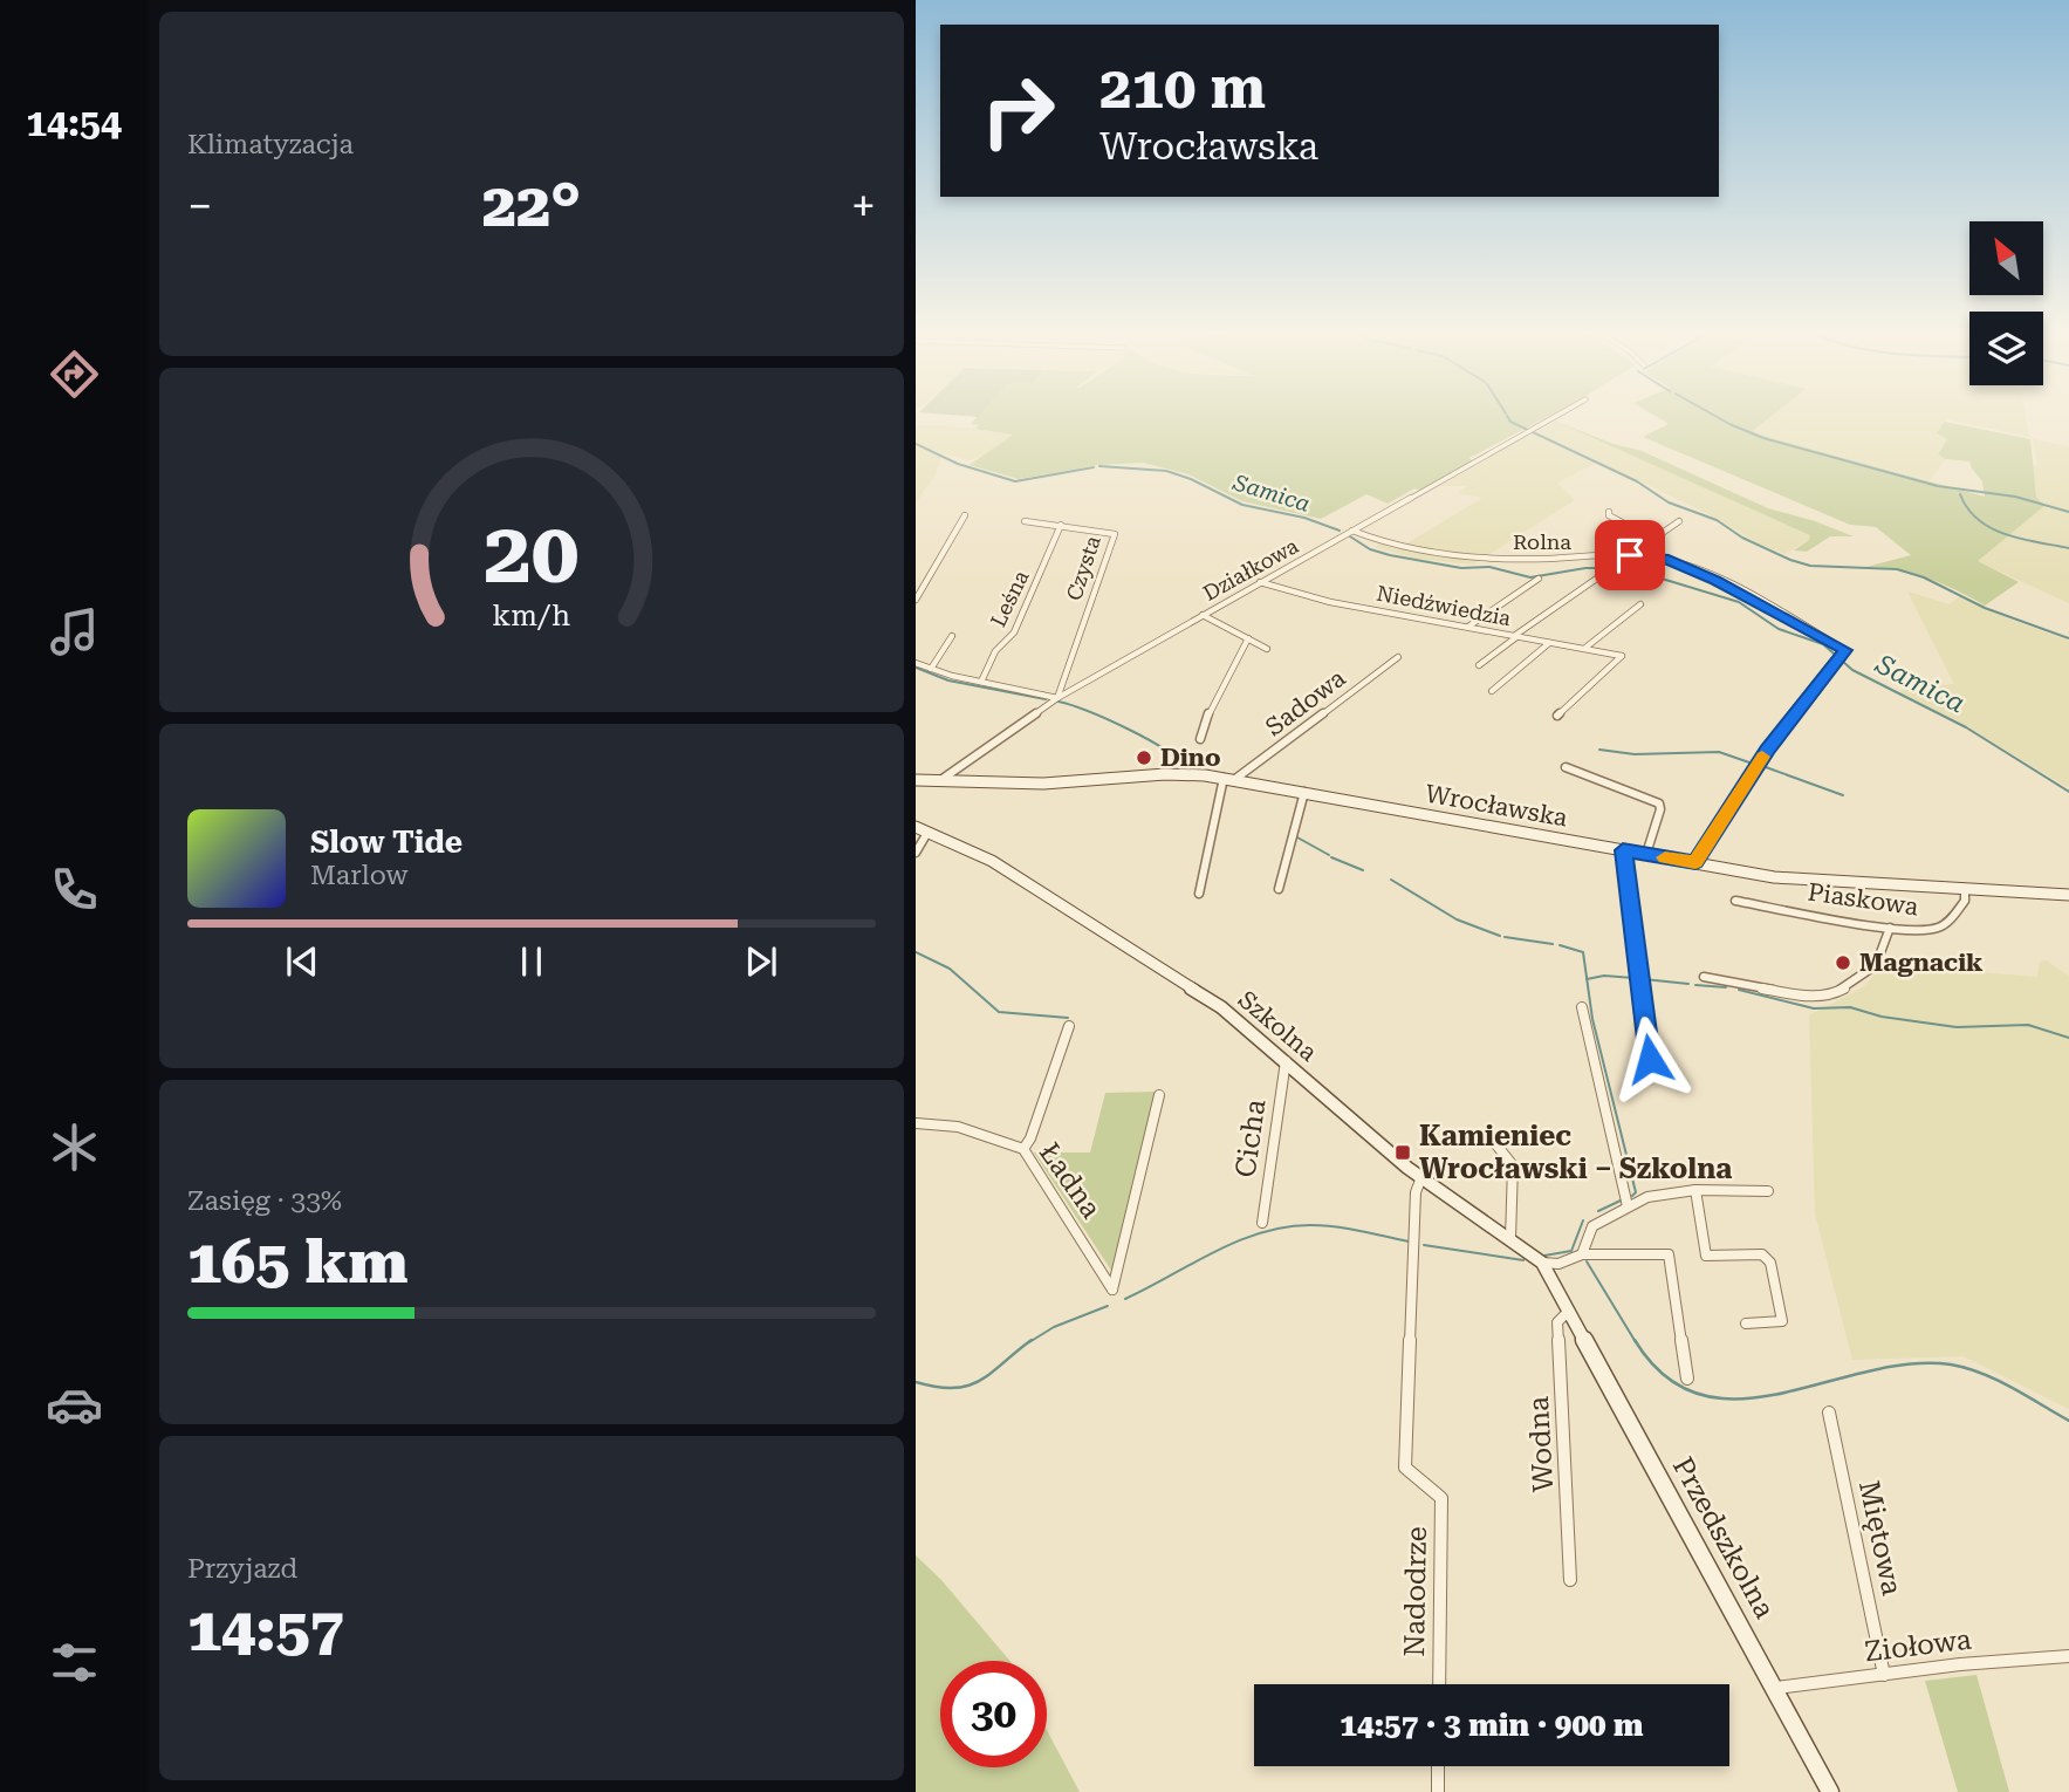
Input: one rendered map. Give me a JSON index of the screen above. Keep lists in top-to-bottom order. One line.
{"streets":{"main road":["Wrocławska","Szkolna","Przedszkolna"],"street":["Rolna","Czysta","Działkowa","Leśna","Niedźwiedzia","Sadowa","Piaskowa","Cicha","Ładna","Wodna","Miętowa","Nadodrze","Ziołowa"]},"crossings":[["Rolna","Działkowa"],["Rolna","Wrocławska"],["Czysta","Działkowa"],["Czysta","Leśna"],["Działkowa","Niedźwiedzia"],["Działkowa","Wrocławska"],["Sadowa","Wrocławska"],["Wrocławska","Piaskowa"],["Szkolna","Cicha"],["Szkolna","Wodna"],["Szkolna","Przedszkolna"],["Szkolna","Nadodrze"],["Wodna","Przedszkolna"],["Przedszkolna","Ziołowa"],["Miętowa","Ziołowa"]],"water":["Samica"],"places":{"other":["Dino","Magnacik"],"transit":["Kamieniec Wrocławski – Szkolna"]},"north":"top left","page":{"tabs":"14:54","tile":["Klimatyzacja",["Zasięg · 33%","165 km"],["Przyjazd","14:57"]],"turn":["210 m","Wrocławska"],"heat":["−","22°","+"],"song":["Slow Tide","Marlow"],"limit":"30","trip":"14:57 · 3 min · 900 m","gauge":["20","km/h"]}}
